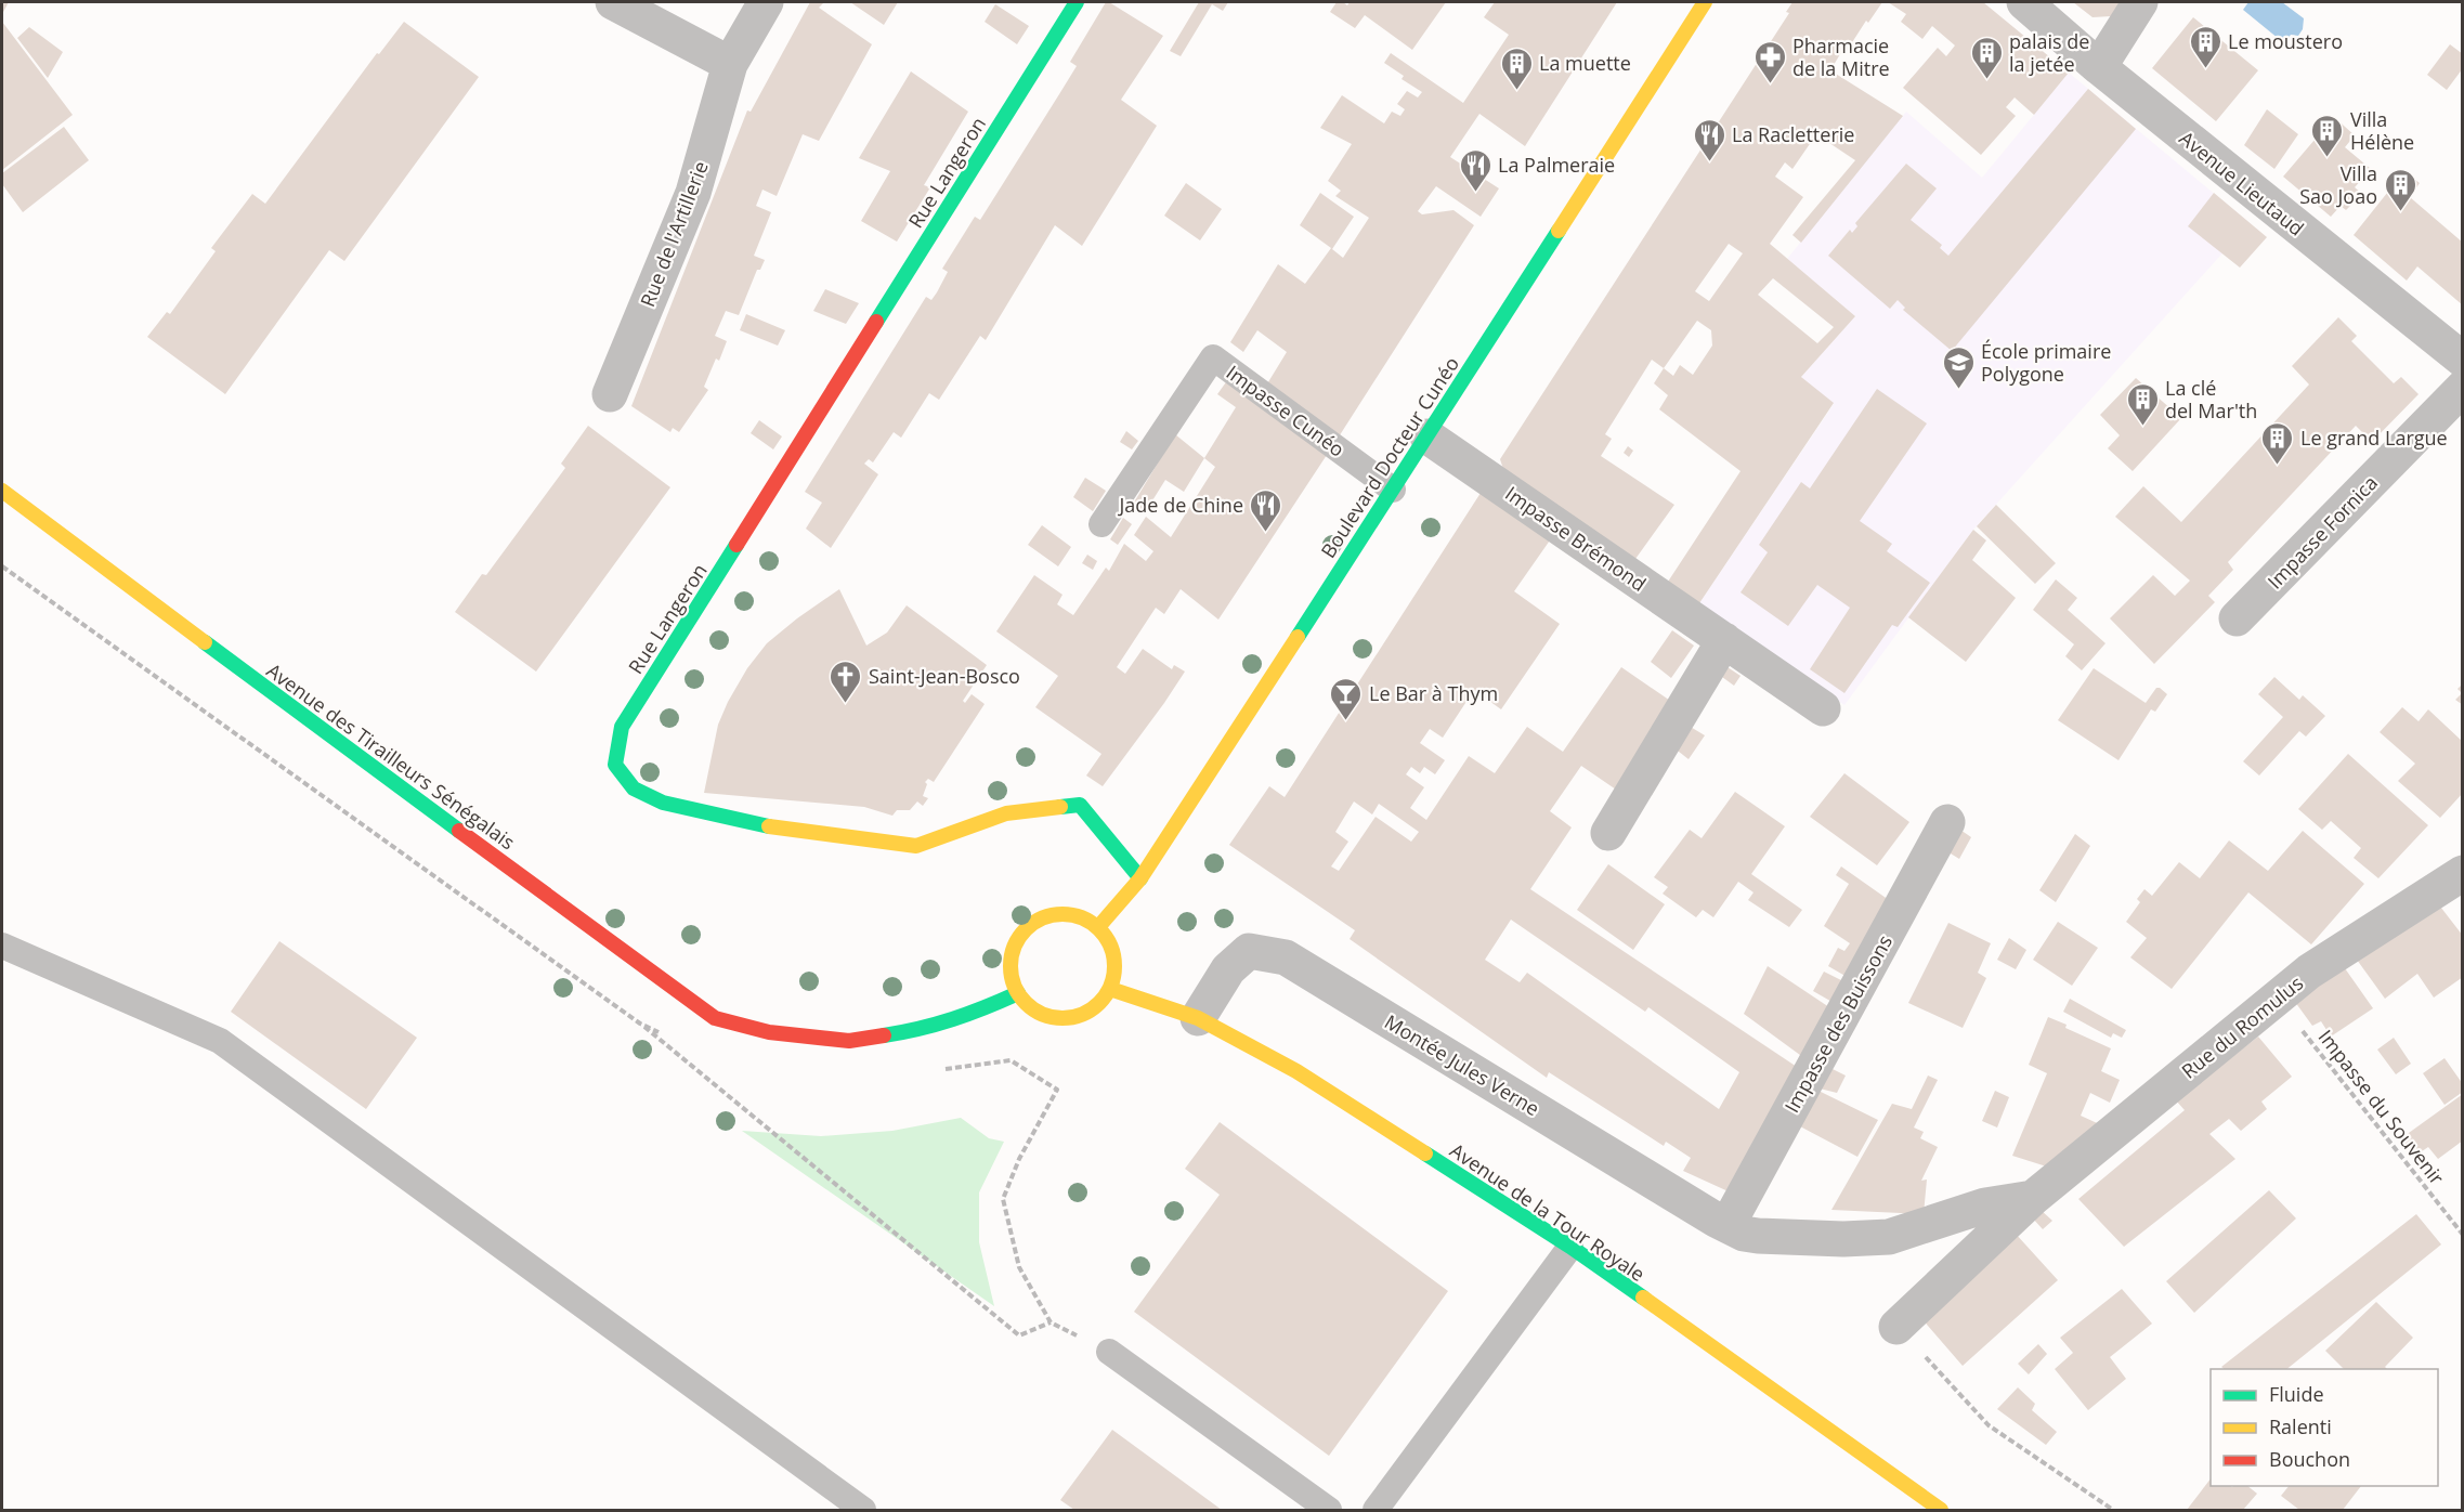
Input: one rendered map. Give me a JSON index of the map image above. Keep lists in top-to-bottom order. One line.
{"streets":{"main road":["Rue Langeron","Boulevard Docteur Cunéo","Avenue des Tirailleurs Sénégalais","Avenue de la Tour Royale"],"street":["Avenue Lieutaud","Rue de l'Artillerie","Impasse Fornica","Impasse Brémond","Impasse des Buissons","Rue du Romulus","Montée Jules Verne"],"lane":["Impasse Cunéo"],"path":["Impasse du Souvenir"]},"crossings":[["Rue Langeron","Boulevard Docteur Cunéo"],["Impasse Cunéo","Boulevard Docteur Cunéo"],["Boulevard Docteur Cunéo","Impasse Brémond"],["Boulevard Docteur Cunéo","Avenue des Tirailleurs Sénégalais"],["Boulevard Docteur Cunéo","Avenue de la Tour Royale"],["Avenue des Tirailleurs Sénégalais","Avenue de la Tour Royale"],["Impasse des Buissons","Montée Jules Verne"],["Rue du Romulus","Impasse du Souvenir"],["Montée Jules Verne","Avenue de la Tour Royale"]],"places":{"building":["Le moustero","palais de la jetée","La muette","Villa Hélène","Villa Sao Joao","La clé del Mar'th","Le grand Largue"],"pharmacy":["Pharmacie de la Mitre"],"restaurant":["La Racletterie","La Palmeraie","Jade de Chine"],"school or university":["École primaire Polygone"],"church":["Saint-Jean-Bosco"],"bar":["Le Bar à Thym"]},"legend":["Fluide","Ralenti","Bouchon"]}
